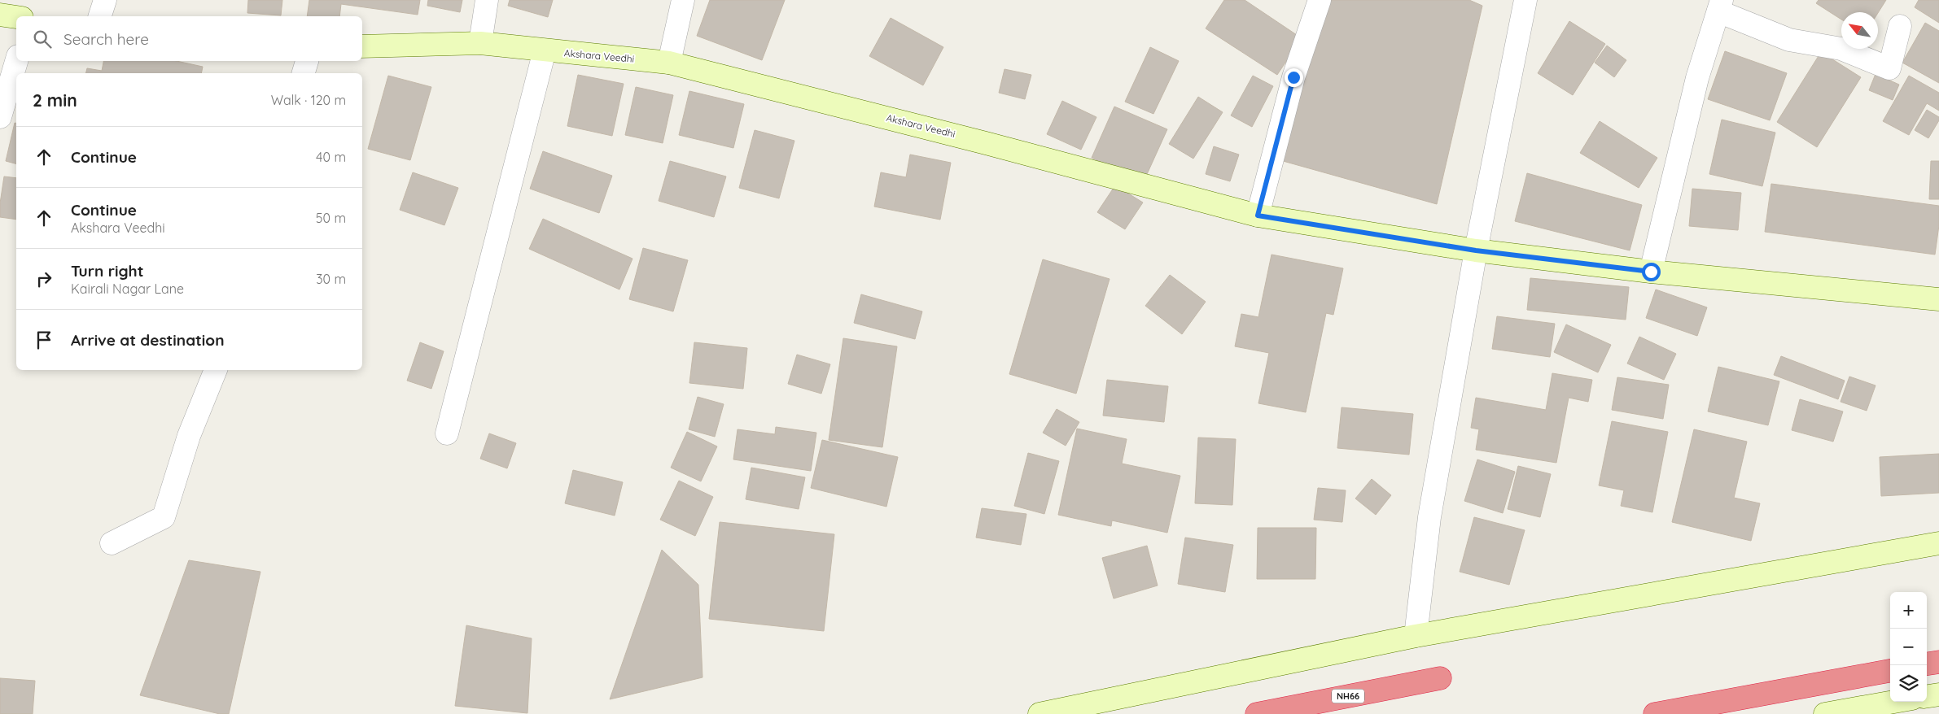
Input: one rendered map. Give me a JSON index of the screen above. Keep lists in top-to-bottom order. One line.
{"streets":{"highway":["NH66"],"street":["Akshara Veedhi"]},"north":"top left","page":{"search":"Search here","heading":["2 min","Walk · 120 m"],"list":[["Continue","40 m"],["Continue","Akshara Veedhi","50 m"],["Turn right","Kairali Nagar Lane","30 m"],"Arrive at destination"],"map_buttons":["+","−"]}}
